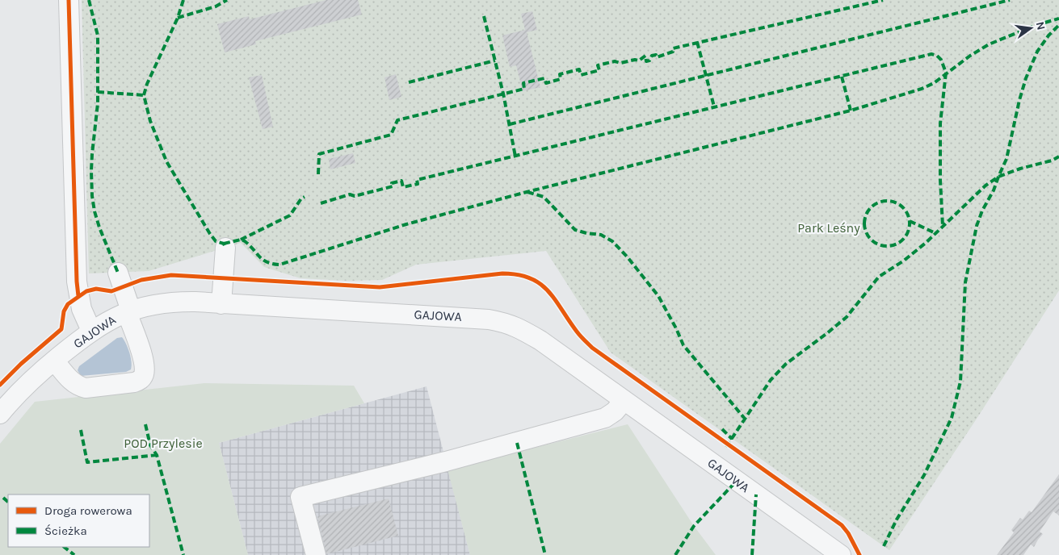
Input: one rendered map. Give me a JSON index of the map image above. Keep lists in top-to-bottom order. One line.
{"streets":{"street":["GAJOWA"]},"parks":["Park Leśny","POD Przylesie"],"legend":["Droga rowerowa","Ścieżka"],"north":"right"}
